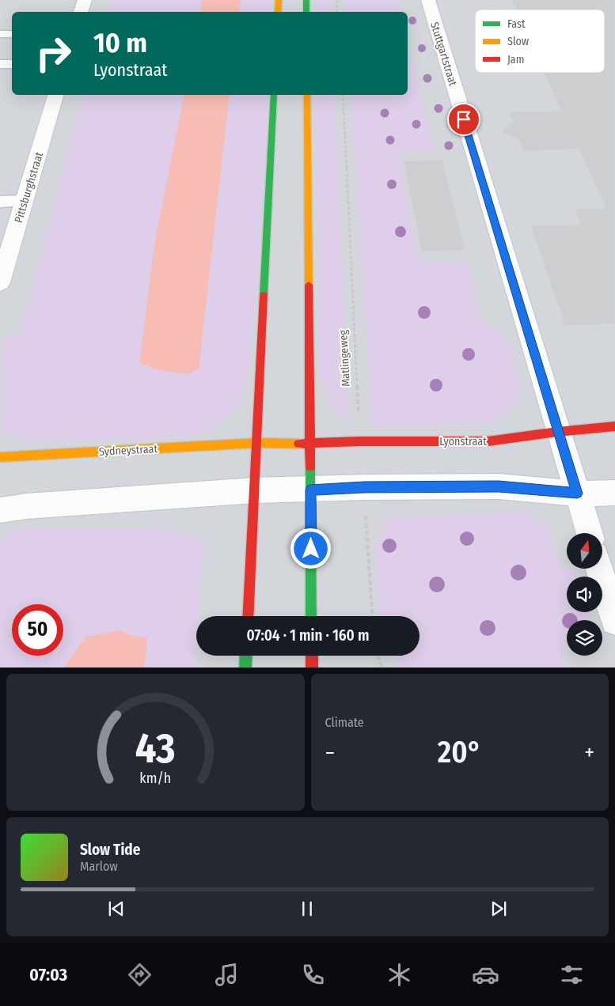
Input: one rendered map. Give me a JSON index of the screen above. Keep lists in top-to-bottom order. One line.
{"streets":{"main road":["Lyonstraat","Sydneystraat"],"street":["Stuttgartstraat","Pittsburghstraat"],"path":["Matlingeweg"]},"crossings":[["Stuttgartstraat","Lyonstraat"],["Matlingeweg","Lyonstraat"],["Lyonstraat","Sydneystraat"]],"legend":["Fast","Slow","Jam"],"north":"top","page":{"turn":["10 m","Lyonstraat"],"limit":"50","trip":"07:04 · 1 min · 160 m","tile":"Climate","heat":["−","20°","+"],"song":["Slow Tide","Marlow"],"tabs":"07:03","gauge":["43","km/h"]}}
